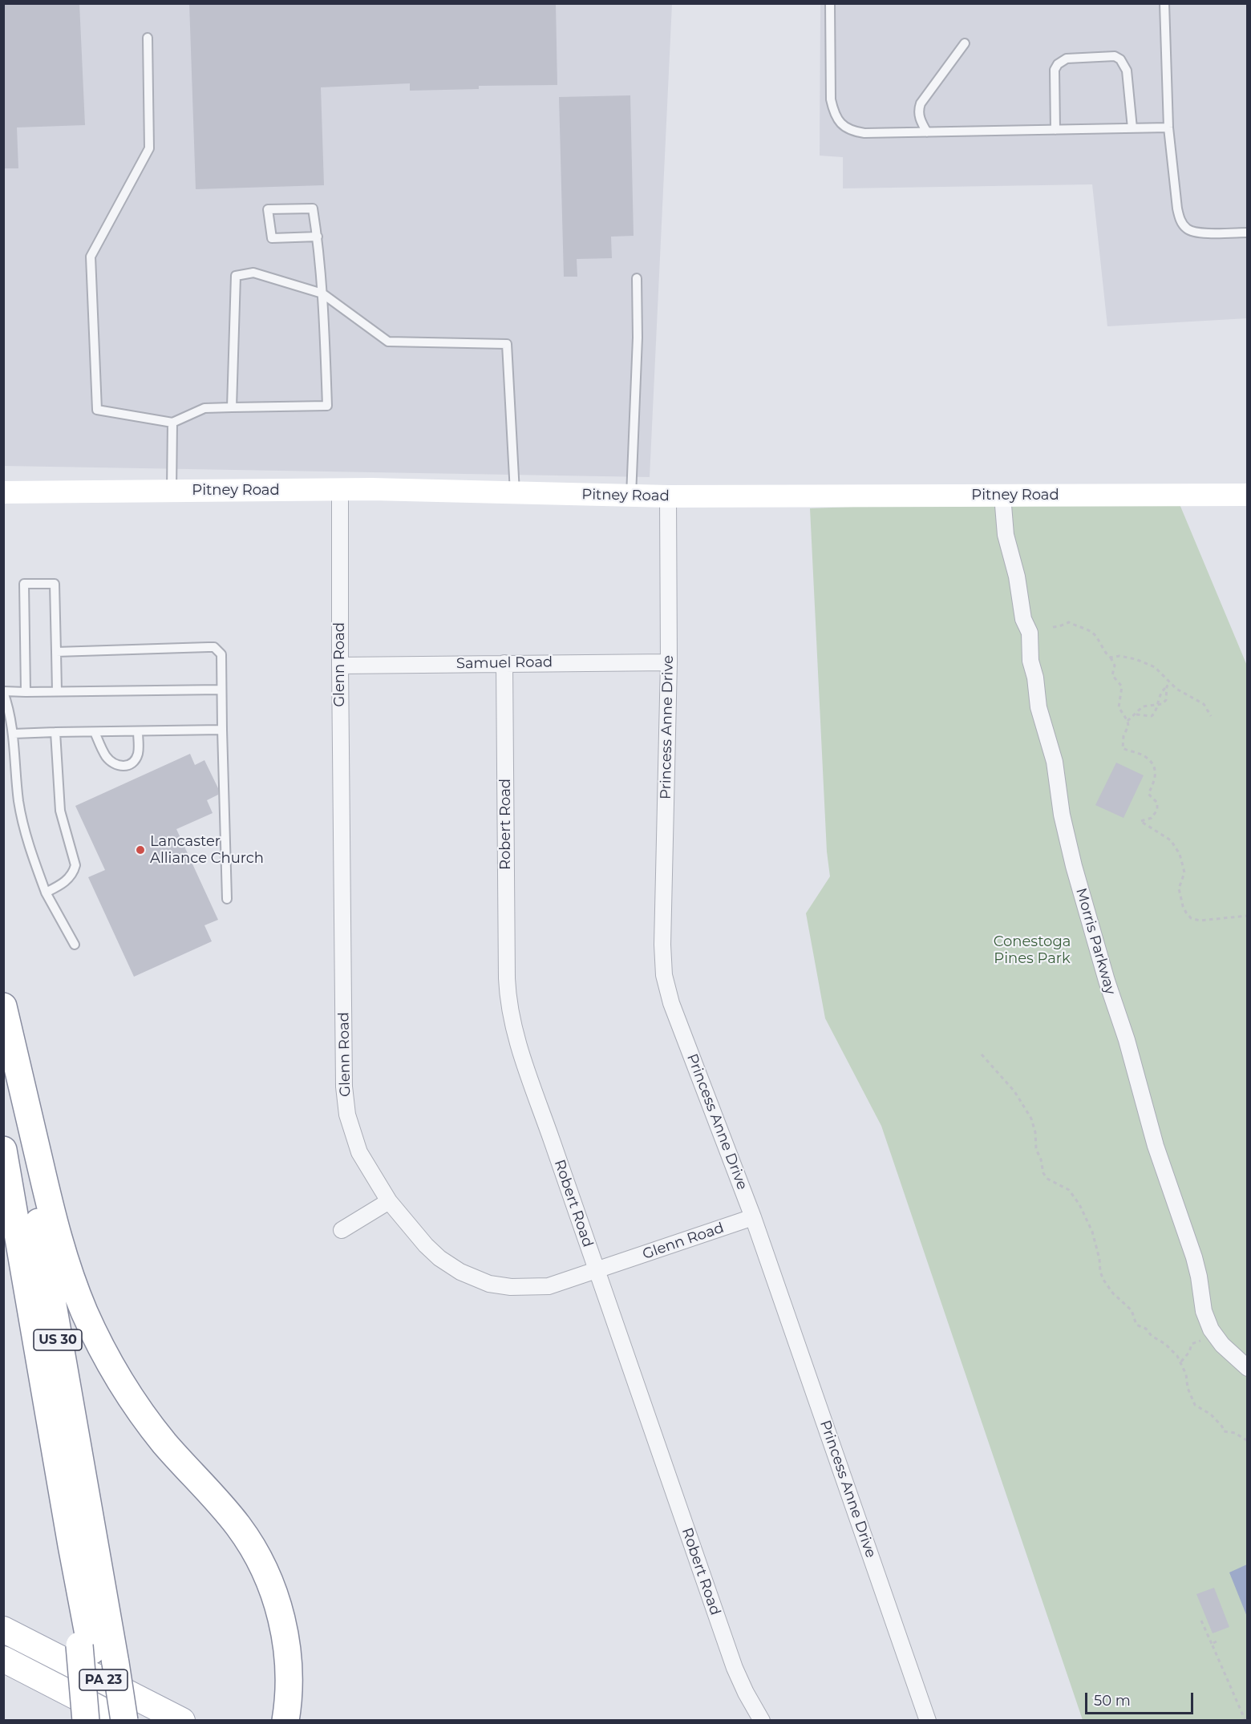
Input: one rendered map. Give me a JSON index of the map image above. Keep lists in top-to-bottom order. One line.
{"streets":{"highway":["US 30"],"main road":["Pitney Road","PA 23"],"street":["Samuel Road","Glenn Road","Princess Anne Drive","Robert Road","Morris Parkway"]},"crossings":[["Pitney Road","Glenn Road"],["Pitney Road","Princess Anne Drive"],["Pitney Road","Morris Parkway"],["Samuel Road","Glenn Road"],["Samuel Road","Princess Anne Drive"],["Samuel Road","Robert Road"],["Glenn Road","Princess Anne Drive"],["Glenn Road","Robert Road"]],"parks":["Conestoga Pines Park"],"places":["Lancaster Alliance Church"],"scale_bar":"50 m"}
